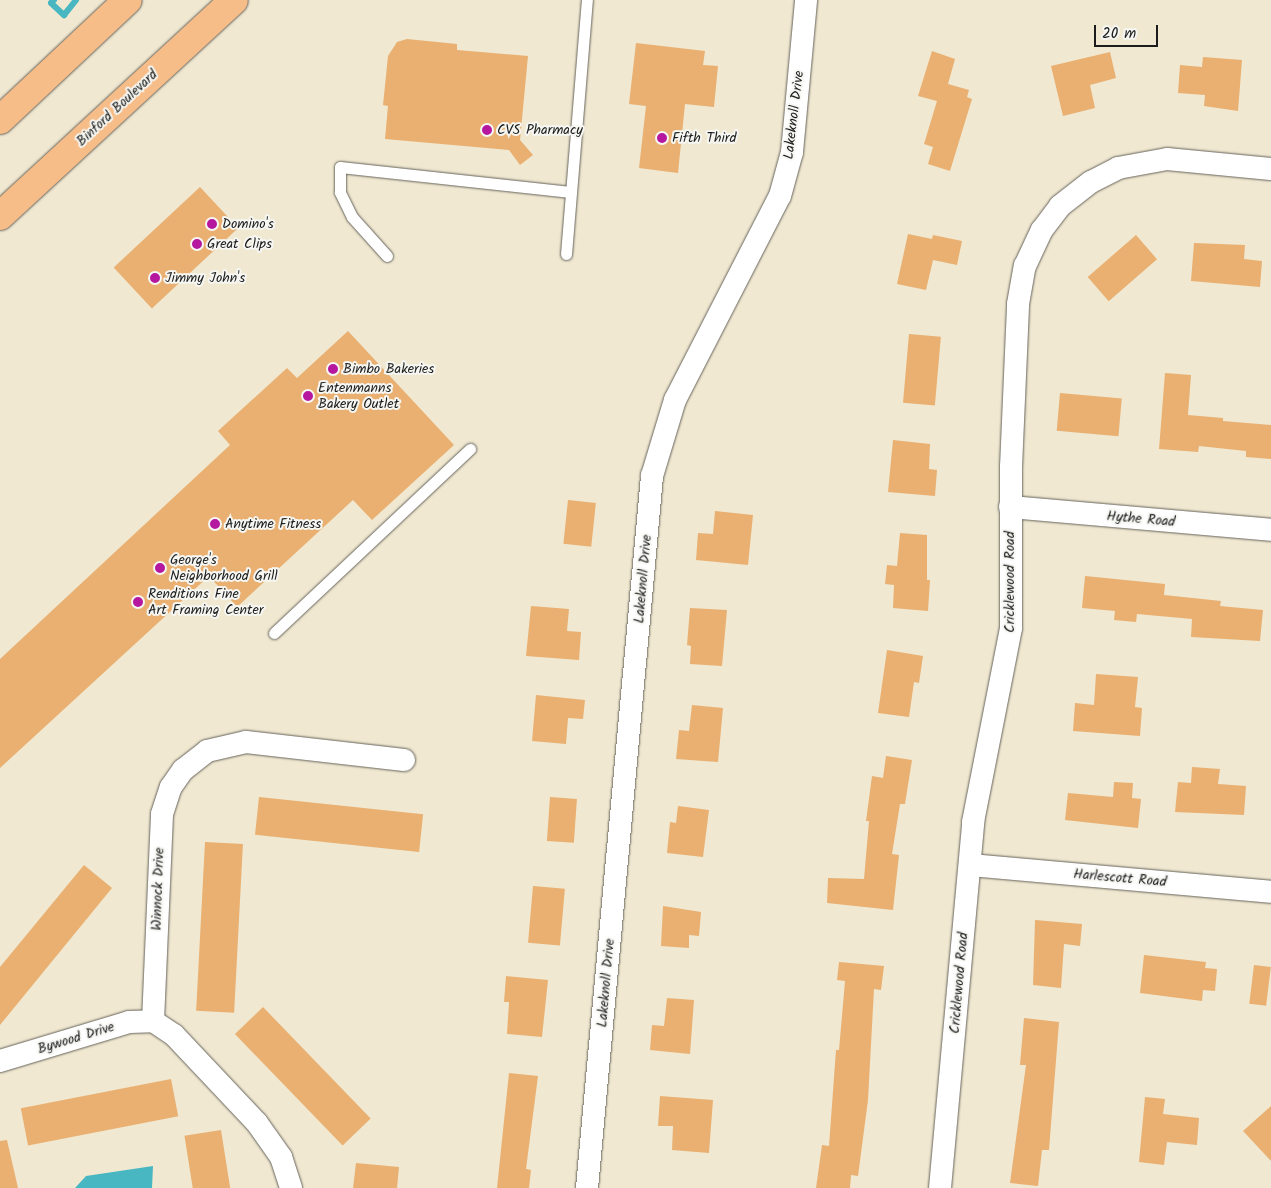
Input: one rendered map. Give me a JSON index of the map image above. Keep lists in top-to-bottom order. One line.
{"streets":{"main road":["Binford Boulevard"],"street":["Lakeknoll Drive","Hythe Road","Cricklewood Road","Harlescott Road","Winnock Drive","Bywood Drive"]},"crossings":[["Hythe Road","Cricklewood Road"],["Cricklewood Road","Harlescott Road"],["Winnock Drive","Bywood Drive"]],"places":["CVS Pharmacy","Fifth Third","Domino's","Great Clips","Jimmy John's","Bimbo Bakeries","Entenmanns Bakery Outlet","Anytime Fitness","George's Neighborhood Grill","Renditions Fine Art Framing Center"],"scale_bar":"20 m"}
